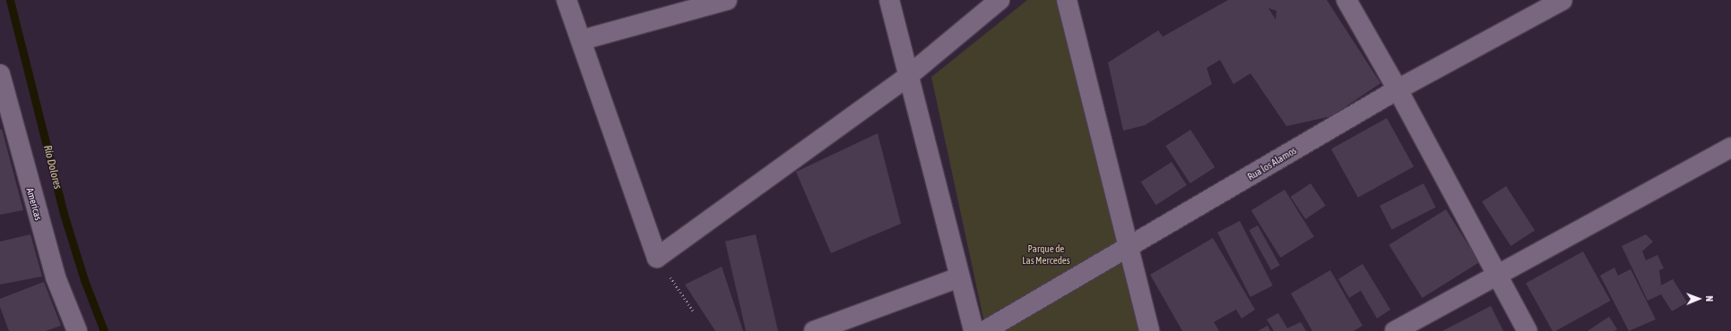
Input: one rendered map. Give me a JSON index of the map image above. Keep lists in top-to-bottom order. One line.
{"streets":{"street":["Rua los Alamos","Americas"]},"water":["Río Dolores"],"parks":["Parque de Las Mercedes"],"north":"right"}
